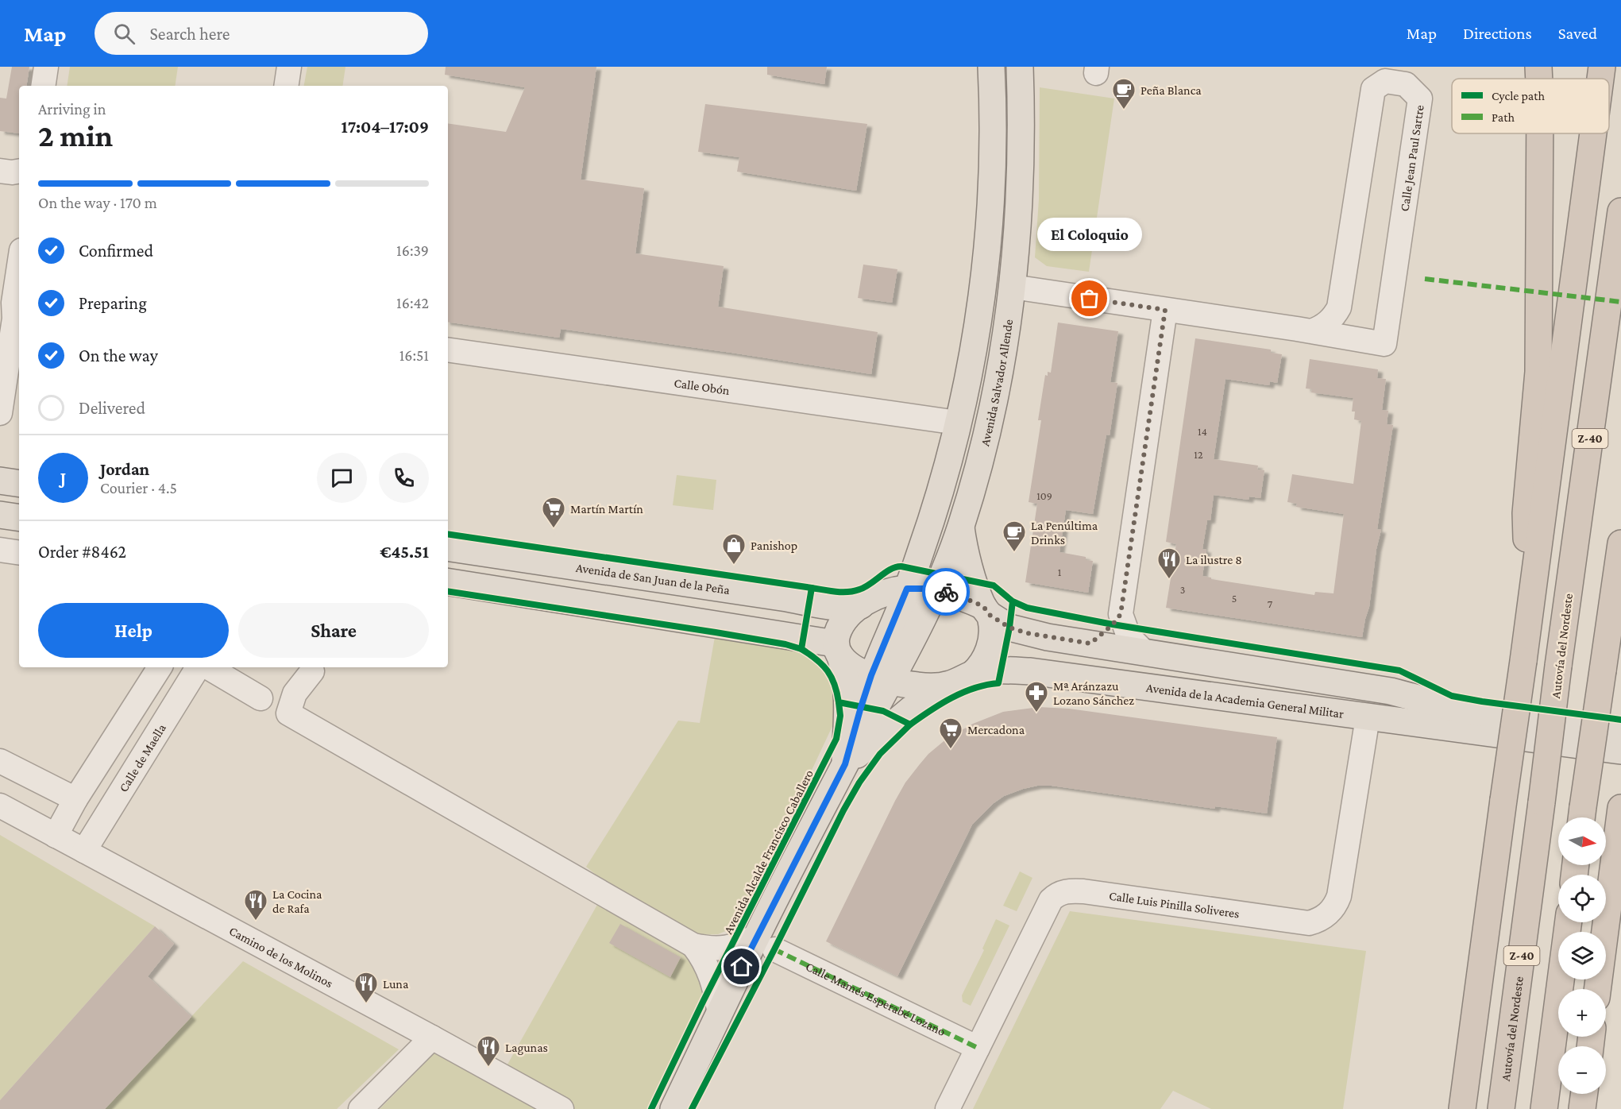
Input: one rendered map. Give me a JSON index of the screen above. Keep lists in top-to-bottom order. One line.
{"streets":{"highway":["Z-40","Autovía del Nordeste"],"main road":["Avenida Salvador Allende","Avenida de San Juan de la Peña","Avenida de la Academia General Militar"],"street":["Calle Jean Paul Sartre","Calle Obón","Calle de Maella","Calle Luis Pinilla Soliveres","Camino de los Molinos","Calle Mamés Esperabé Lozano"],"cycle path":["Avenida Alcalde Francisco Caballero"]},"crossings":[["Calle Jean Paul Sartre","Avenida Salvador Allende"],["Avenida Salvador Allende","Avenida de San Juan de la Peña"],["Avenida Salvador Allende","Avenida de la Academia General Militar"],["Avenida de la Academia General Militar","Calle Luis Pinilla Soliveres"],["Calle de Maella","Camino de los Molinos"],["Calle Luis Pinilla Soliveres","Calle Mamés Esperabé Lozano"]],"places":{"cafe":["Peña Blanca","La Penúltima Drinks"],"other":["El Coloquio"],"supermarket":["Martín Martín","Mercadona"],"shop":["Panishop"],"restaurant":["La ilustre 8","La Cocina de Rafa","Luna","Lagunas"],"pharmacy":["Mª Aránzazu Lozano Sánchez"]},"house_numbers":["14","12","109","1","3","5","7"],"legend":["Cycle path","Path"],"north":"right","page":{"header":"Map","search":"Search here","nav":["Map","Directions","Saved"],"heading":["2 min","Arriving in","17:04–17:09"],"panel":["Jordan","Courier · 4.5","Order #8462","€45.51"],"bar":"On the way · 170 m","bubble":"El Coloquio","list":[["Confirmed","16:39"],["Preparing","16:42"],["On the way","16:51"],"Delivered"],"round":"J","buttons":["Help","Share"],"map_buttons":["+","−"]}}
